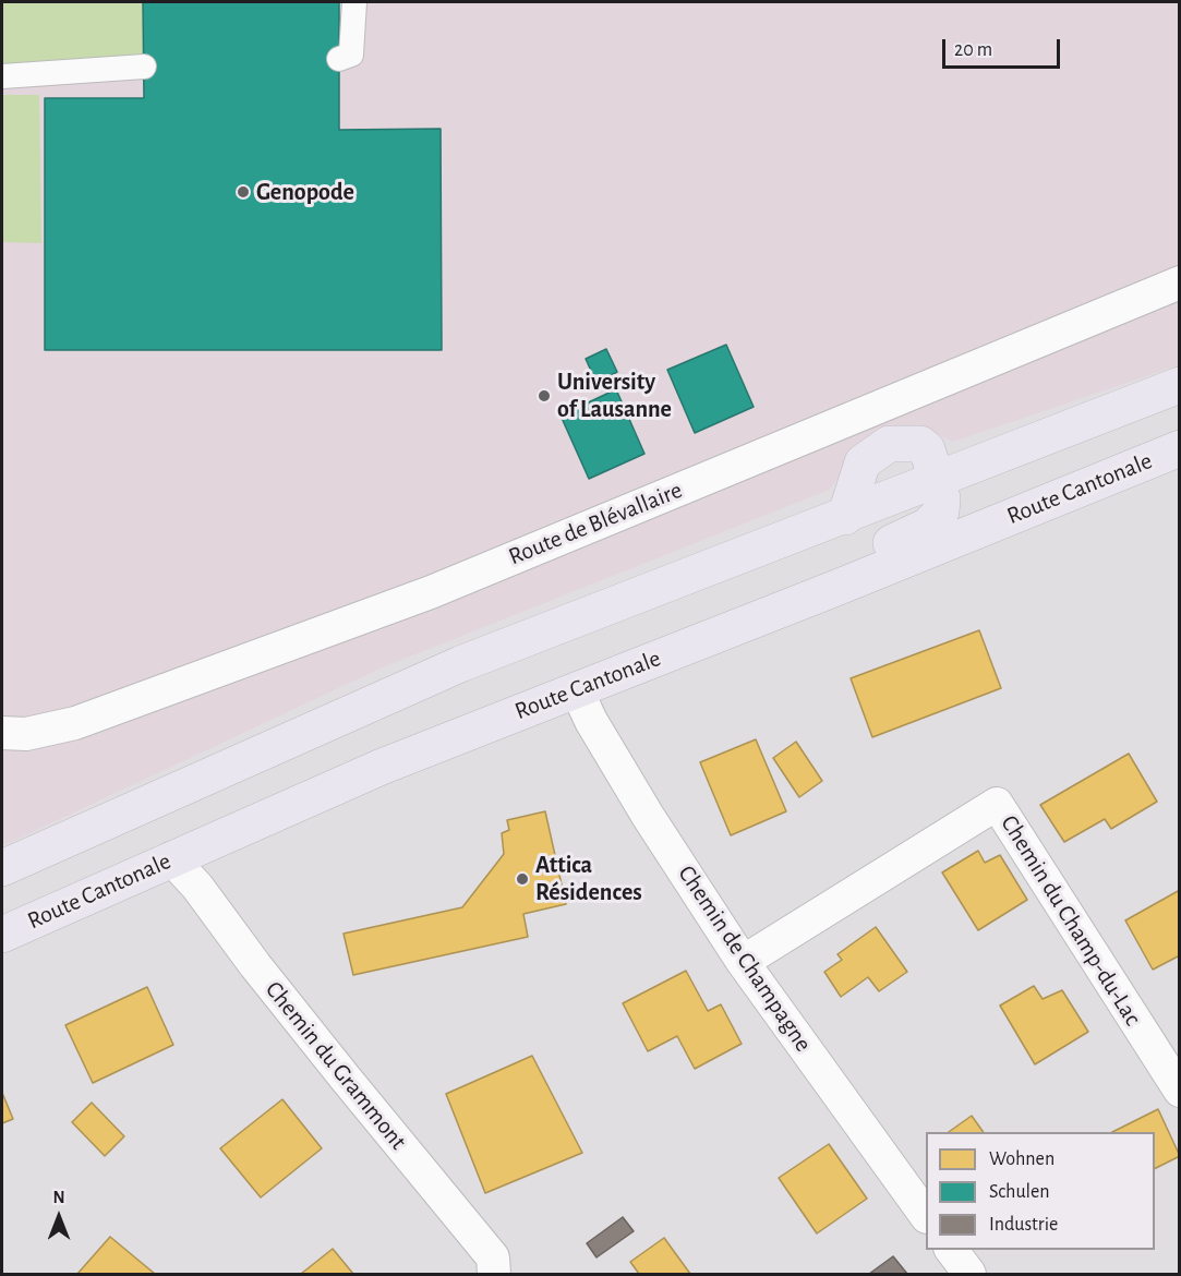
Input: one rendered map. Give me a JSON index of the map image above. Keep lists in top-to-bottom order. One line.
{"streets":{"main road":["Route Cantonale"],"street":["Route de Blévallaire","Chemin du Champ-du-Lac","Chemin de Champagne","Chemin du Grammont"]},"crossings":[["Route Cantonale","Chemin de Champagne"],["Route Cantonale","Chemin du Grammont"],["Chemin du Champ-du-Lac","Chemin de Champagne"]],"places":["Genopode","University of Lausanne","Attica Résidences"],"legend":["Wohnen","Schulen","Industrie"],"scale_bar":"20 m","north":"top"}
